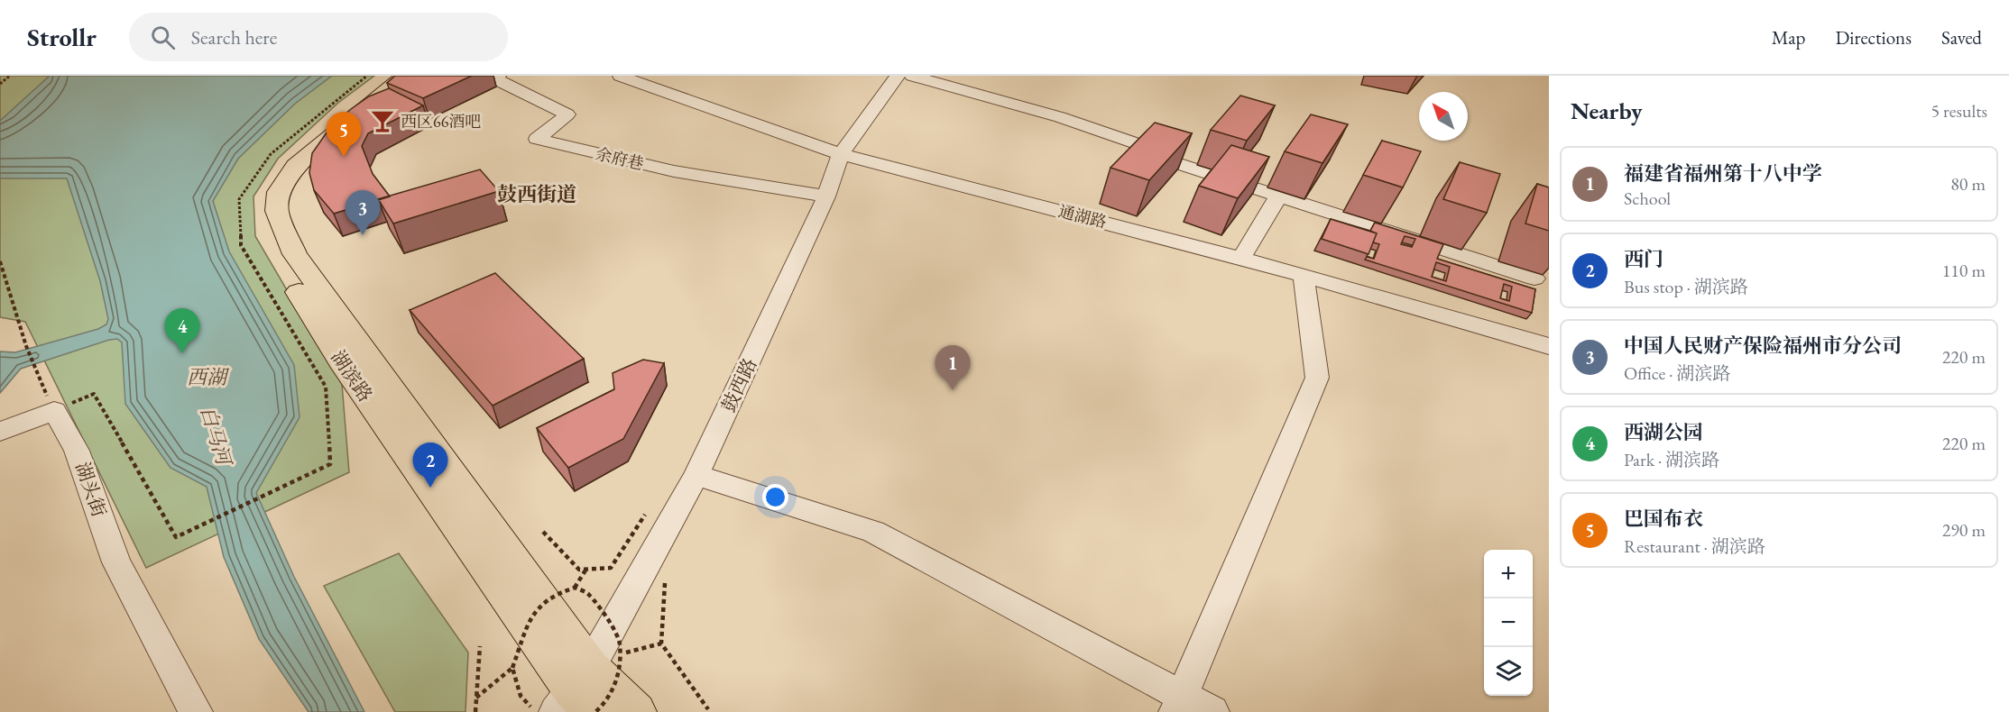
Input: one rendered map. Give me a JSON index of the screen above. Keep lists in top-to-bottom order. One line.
{"streets":{"main road":["湖滨路"],"street":["余府巷","通湖路","鼓西路","湖头街"]},"crossings":[["余府巷","鼓西路"],["通湖路","鼓西路"],["湖滨路","鼓西路"]],"districts":["鼓西街道"],"water":["西湖","白马河"],"places":{"bar":["西区66酒吧"]},"north":"top left","page":{"header":"Strollr","search":"Search here","nav":["Map","Directions","Saved"],"heading":["Nearby","5 results"],"pins":["5","3","4","1","2"],"list":[{"mark":"1","name":"福建省福州第十八中学","note":"School","value":"80 m"},{"mark":"2","name":"西门","note":"Bus stop · 湖滨路","value":"110 m"},{"mark":"3","name":"中国人民财产保险福州市分公司","note":"Office · 湖滨路","value":"220 m"},{"mark":"4","name":"西湖公园","note":"Park · 湖滨路","value":"220 m"},{"mark":"5","name":"巴国布衣","note":"Restaurant · 湖滨路","value":"290 m"}],"map_buttons":["+","−"]}}
